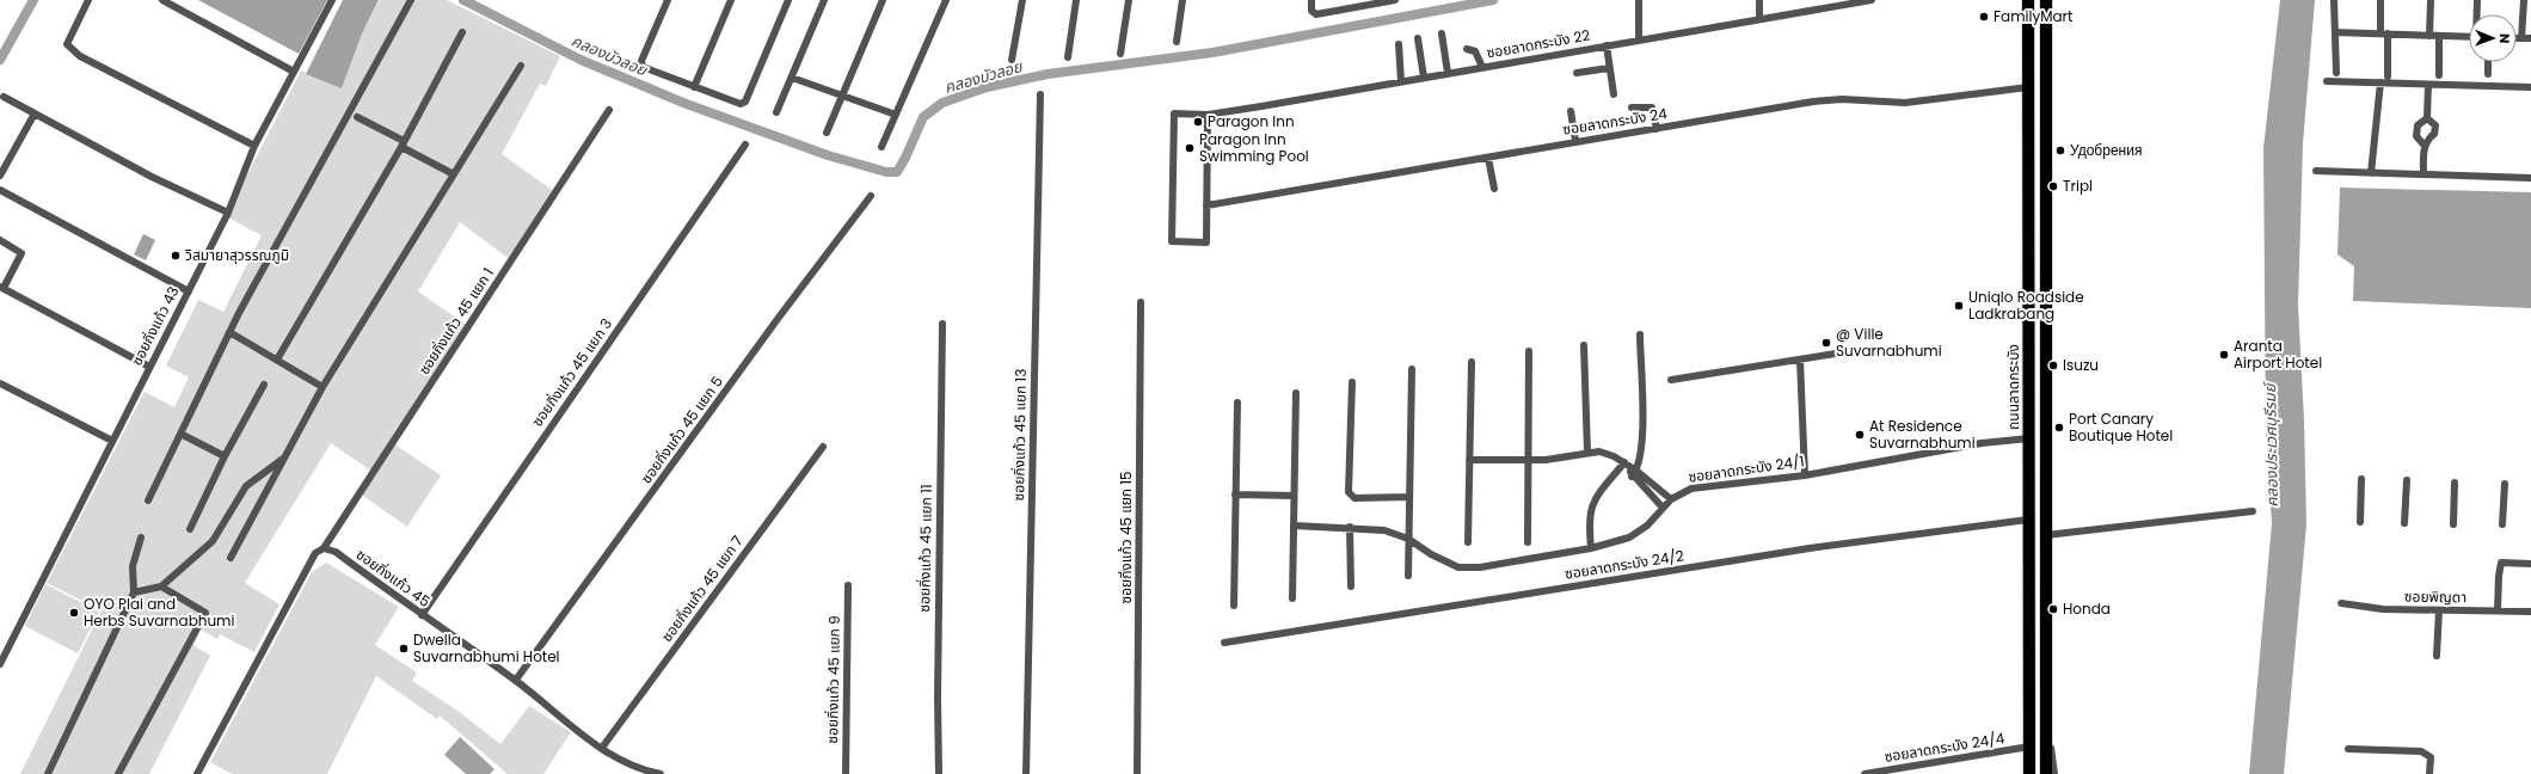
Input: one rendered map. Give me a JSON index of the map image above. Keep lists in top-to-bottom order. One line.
{"streets":{"main road":["ถนนลาดกระบัง"],"street":["ซอยลาดกระบัง 22","ซอยลาดกระบัง 24","ซอยกิ่งแก้ว 45 แยก 1","ซอยกิ่งแก้ว 43","ซอยกิ่งแก้ว 45 แยก 3","ซอยกิ่งแก้ว 45 แยก 5","ซอยกิ่งแก้ว 45 แยก 13","ซอยลาดกระบัง 24/1","ซอยกิ่งแก้ว 45 แยก 15","ซอยกิ่งแก้ว 45 แยก 11","ซอยลาดกระบัง 24/2","ซอยกิ่งแก้ว 45","ซอยกิ่งแก้ว 45 แยก 7","ซอยพิญดา","ซอยกิ่งแก้ว 45 แยก 9","ซอยลาดกระบัง 24/4"]},"crossings":[["ซอยลาดกระบัง 22","ซอยลาดกระบัง 24"],["ซอยลาดกระบัง 24","ถนนลาดกระบัง"],["ซอยกิ่งแก้ว 45 แยก 1","ซอยกิ่งแก้ว 45"],["ซอยกิ่งแก้ว 45 แยก 3","ซอยกิ่งแก้ว 45"],["ถนนลาดกระบัง","ซอยลาดกระบัง 24/1"],["ถนนลาดกระบัง","ซอยลาดกระบัง 24/2"],["ถนนลาดกระบัง","ซอยลาดกระบัง 24/4"],["ซอยกิ่งแก้ว 45 แยก 5","ซอยกิ่งแก้ว 45"],["ซอยกิ่งแก้ว 45","ซอยกิ่งแก้ว 45 แยก 7"]],"water":["คลองบัวลอย","คลองประเวศบุรีรมย์"],"places":["FamilyMart","Paragon Inn","Paragon Inn Swimming Pool","Удобрения","Tripl","วิสมายาสุวรรณภูมิ","Uniqlo Roadside Ladkrabang","@ Ville Suvarnabhumi","Aranta Airport Hotel","Isuzu","Port Canary Boutique Hotel","At Residence Suvarnabhumi","Honda","OYO Plai and Herbs Suvarnabhumi","Dwella Suvarnabhumi Hotel"],"north":"right"}
